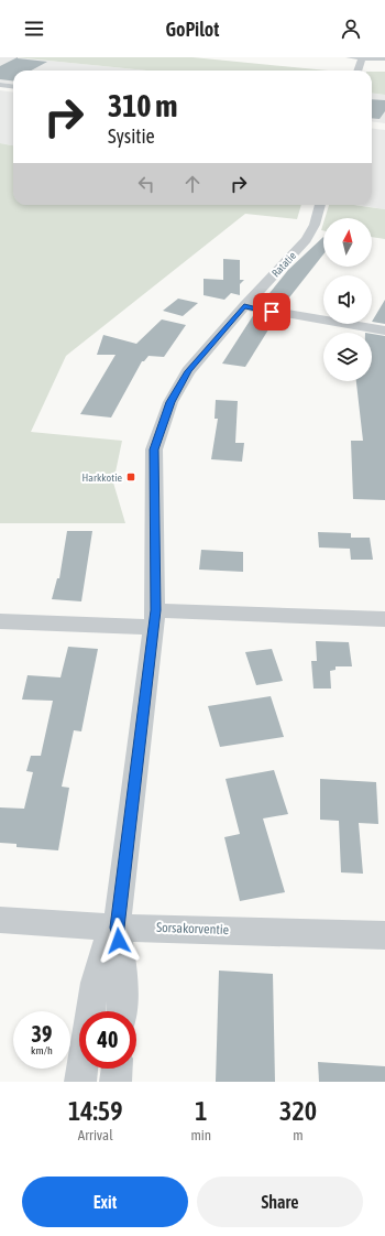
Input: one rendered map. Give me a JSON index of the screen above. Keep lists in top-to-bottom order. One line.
{"streets":{"street":["Ratatie","Sorsakorventie"]},"crossings":[["Ratatie","Sorsakorventie"]],"places":{"transit":["Harkkotie"]},"north":"top","page":{"header":"GoPilot","turn":["310 m","Sysitie"],"speed":"39 km/h","limit":"40","eta":["14:59","Arrival","1","min","320","m"],"buttons":["Exit","Share"]}}
